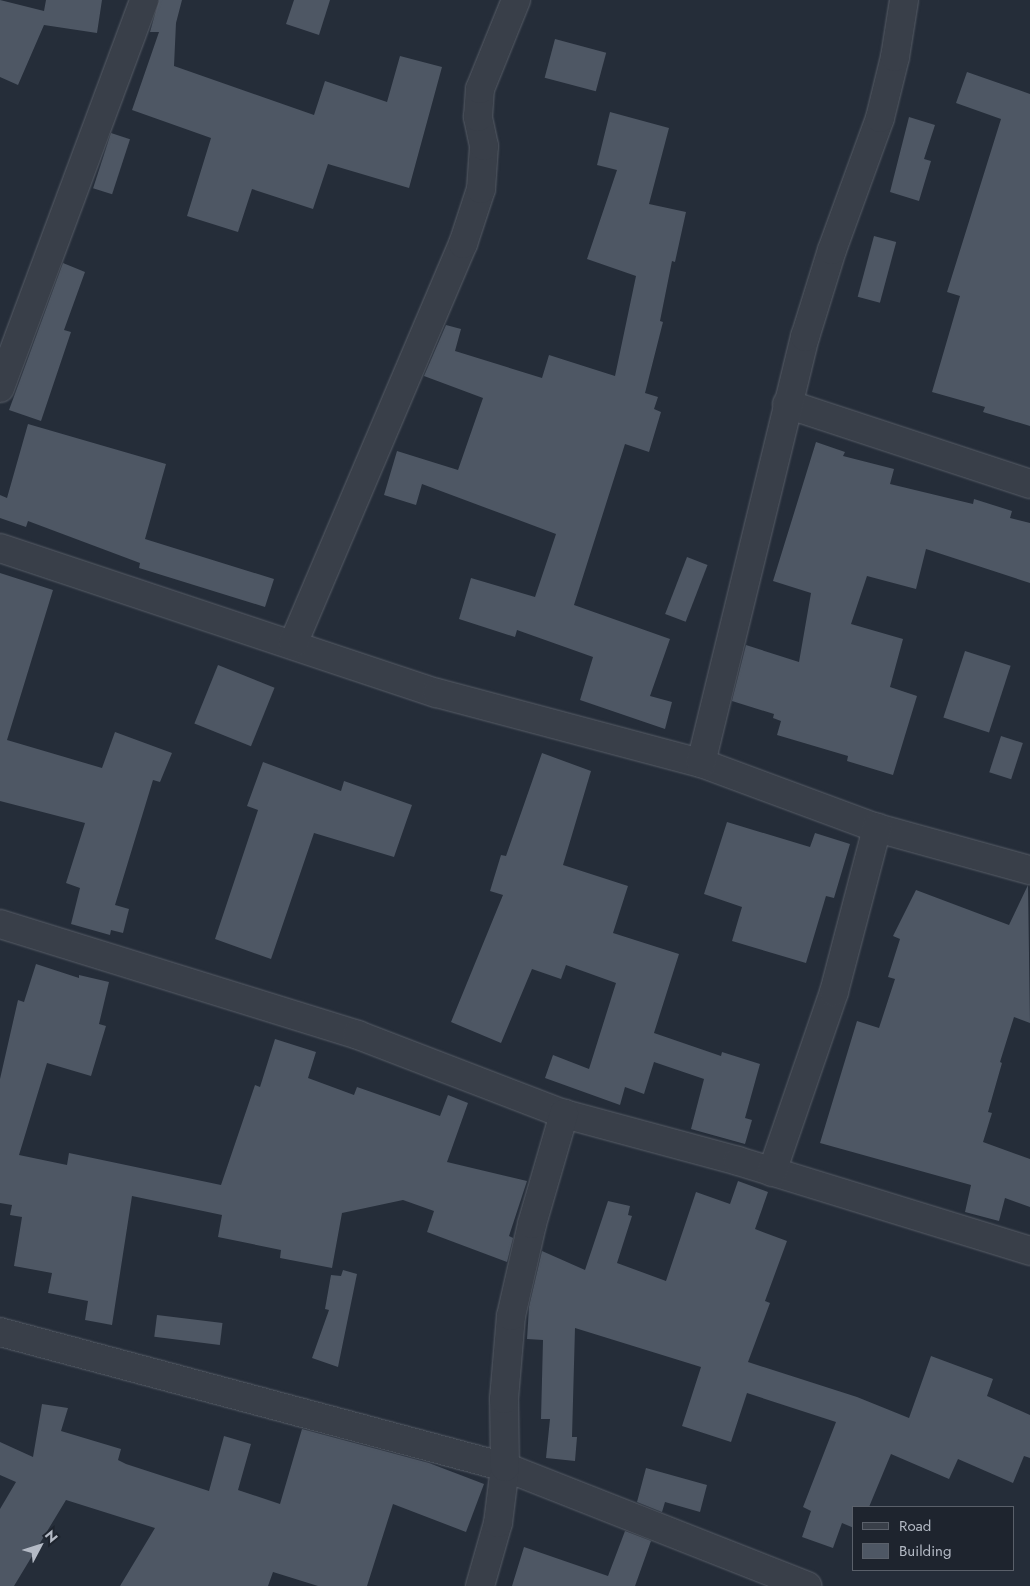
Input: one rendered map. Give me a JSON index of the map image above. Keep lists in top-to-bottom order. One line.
{"legend":["Road","Building"],"north":"top right"}
